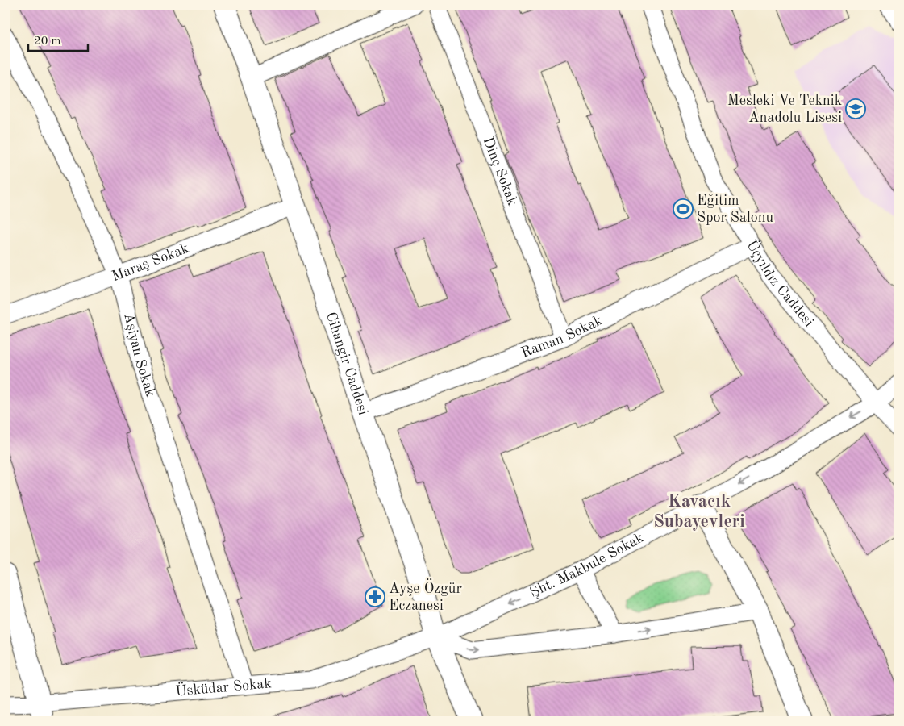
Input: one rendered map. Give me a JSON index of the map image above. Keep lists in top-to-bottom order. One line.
{"streets":{"street":["Dinç Sokak","Maraş Sokak","Üçyıldız Caddesi","Raman Sokak","Aşiyan Sokak","Cihangir Caddesi","Şht. Makbule Sokak","Üsküdar Sokak"]},"crossings":[["Dinç Sokak","Raman Sokak"],["Maraş Sokak","Aşiyan Sokak"],["Maraş Sokak","Cihangir Caddesi"],["Üçyıldız Caddesi","Raman Sokak"],["Üçyıldız Caddesi","Şht. Makbule Sokak"],["Raman Sokak","Cihangir Caddesi"],["Aşiyan Sokak","Üsküdar Sokak"],["Cihangir Caddesi","Şht. Makbule Sokak"],["Cihangir Caddesi","Üsküdar Sokak"],["Şht. Makbule Sokak","Üsküdar Sokak"]],"one_way":["Şht. Makbule Sokak"],"districts":["Kavacık Subayevleri"],"places":{"school or university":["Mesleki Ve Teknik Anadolu Lisesi"],"sports":["Eğitim Spor Salonu"],"pharmacy":["Ayşe Özgür Eczanesi"]},"scale_bar":"20 m"}
